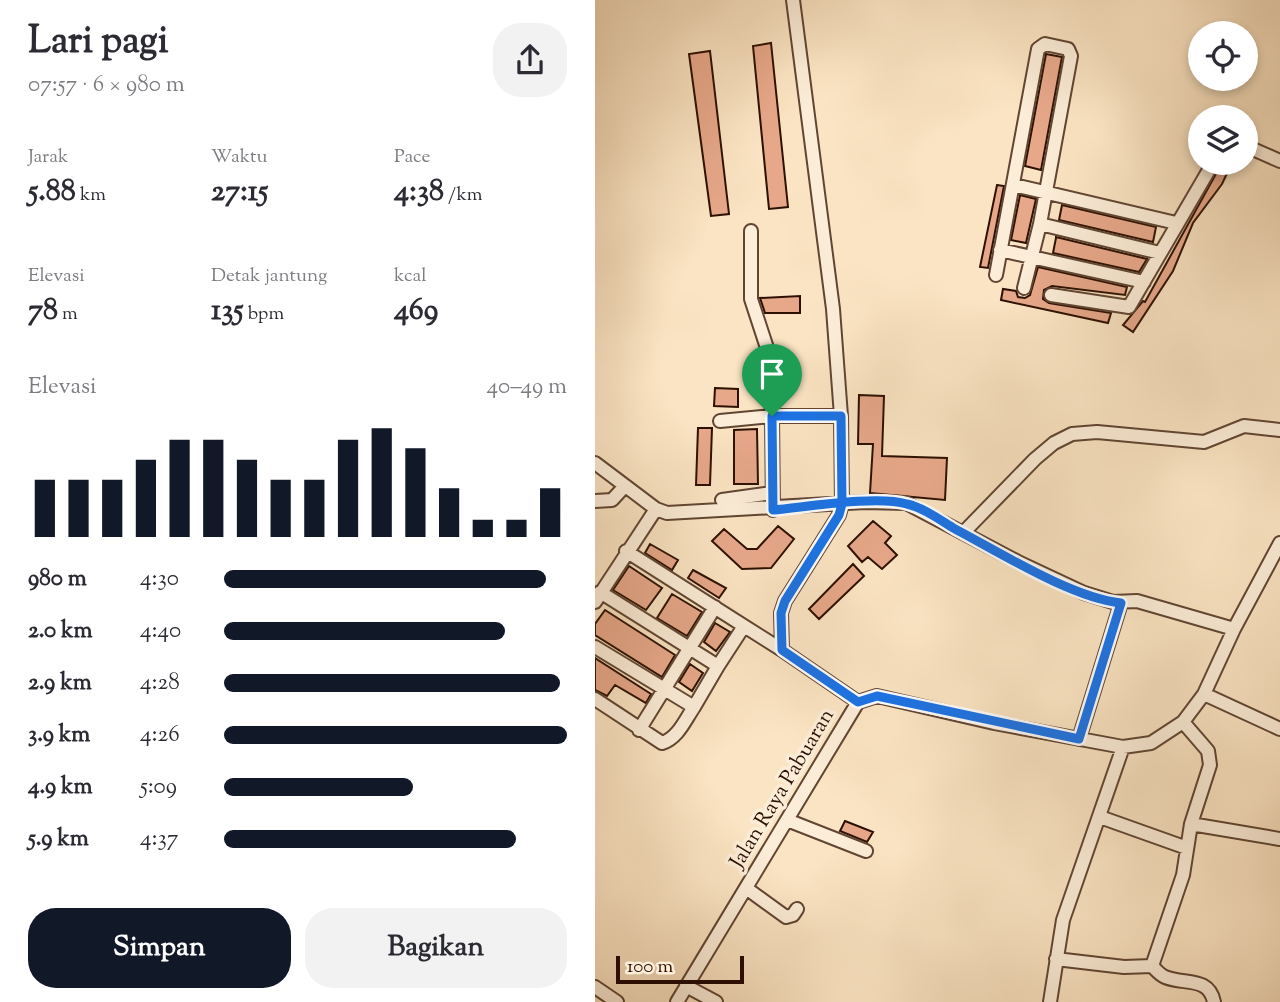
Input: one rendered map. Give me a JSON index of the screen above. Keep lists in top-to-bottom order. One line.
{"streets":{"street":["Jalan Raya Pabuaran"]},"scale_bar":"100 m","page":{"heading":["Lari pagi","07:57 · 6 × 980 m"],"stats":[["Jarak","5.88 km"],["Waktu","27:15"],["Pace","4:38 /km"],["Elevasi","78 m"],["Detak jantung","135 bpm"],["kcal","469"]],"chart":["Elevasi","40–49 m"],"list":[{"name":"980 m","note":"4:30"},{"name":"2.0 km","note":"4:40"},{"name":"2.9 km","note":"4:28"},{"name":"3.9 km","note":"4:26"},{"name":"4.9 km","note":"5:09"},{"name":"5.9 km","note":"4:37"}],"buttons":["Simpan","Bagikan"],"scale":"100 m"}}
